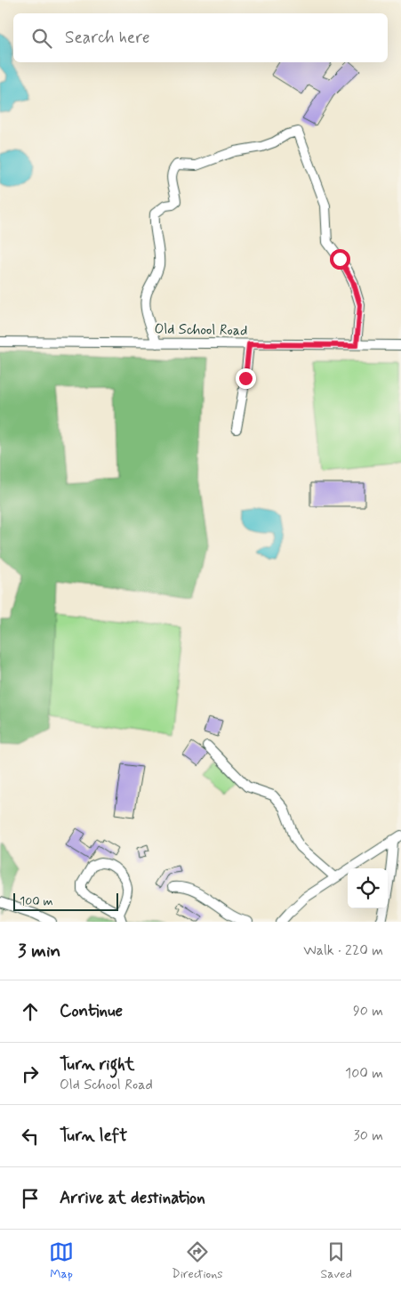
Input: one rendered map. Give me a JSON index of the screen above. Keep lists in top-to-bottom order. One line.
{"streets":{"street":["Old School Road"]},"scale_bar":"100 m","page":{"search":"Search here","scale":"100 m","heading":["3 min","Walk · 220 m"],"list":[["Continue","90 m"],["Turn right","Old School Road","100 m"],["Turn left","30 m"],"Arrive at destination"],"nav":["Map","Directions","Saved"]}}
